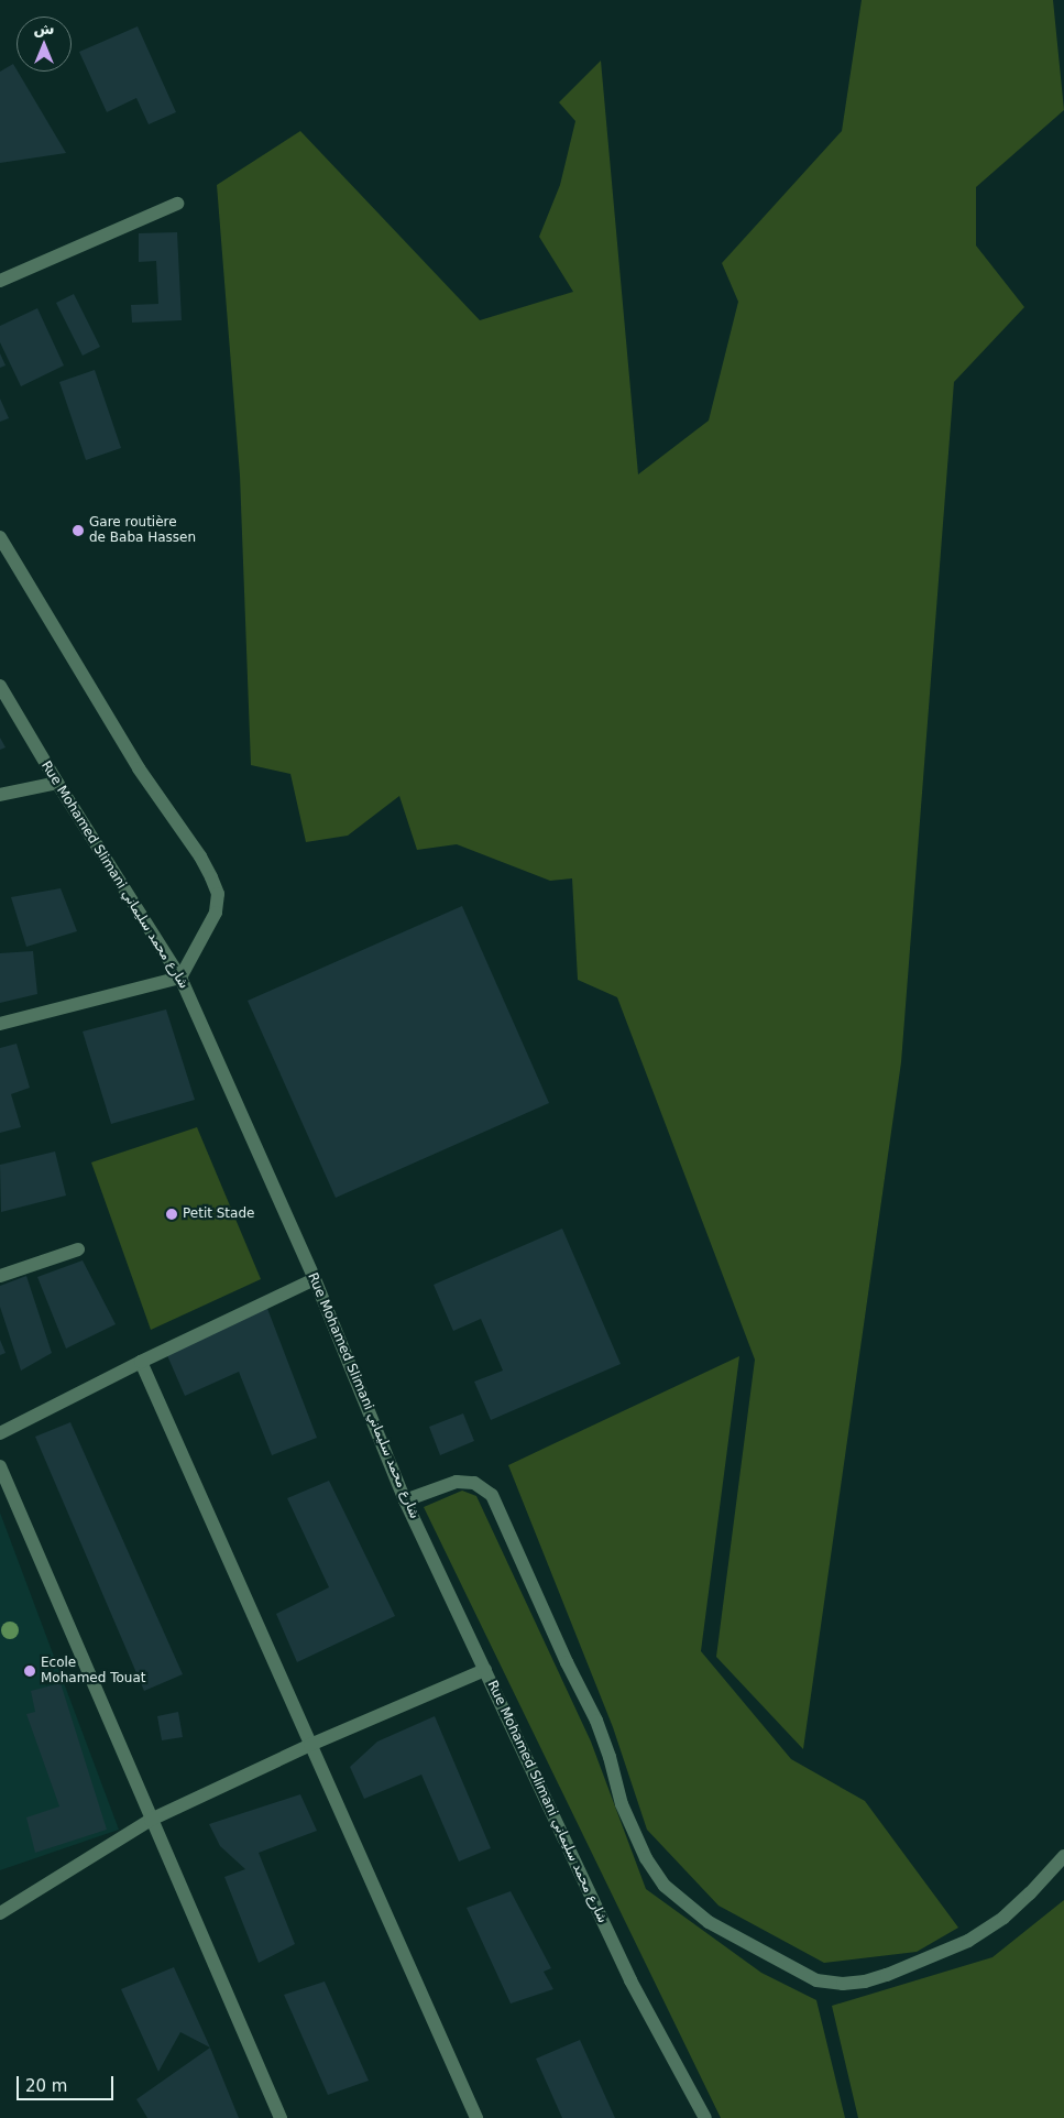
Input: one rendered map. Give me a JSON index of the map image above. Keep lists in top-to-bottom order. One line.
{"streets":{"street":["Rue Mohamed Slimani شارع محمد سليماني"]},"places":["Gare routière de Baba Hassen","Petit Stade","Ecole Mohamed Touat"],"scale_bar":"20 m","north":"top"}
